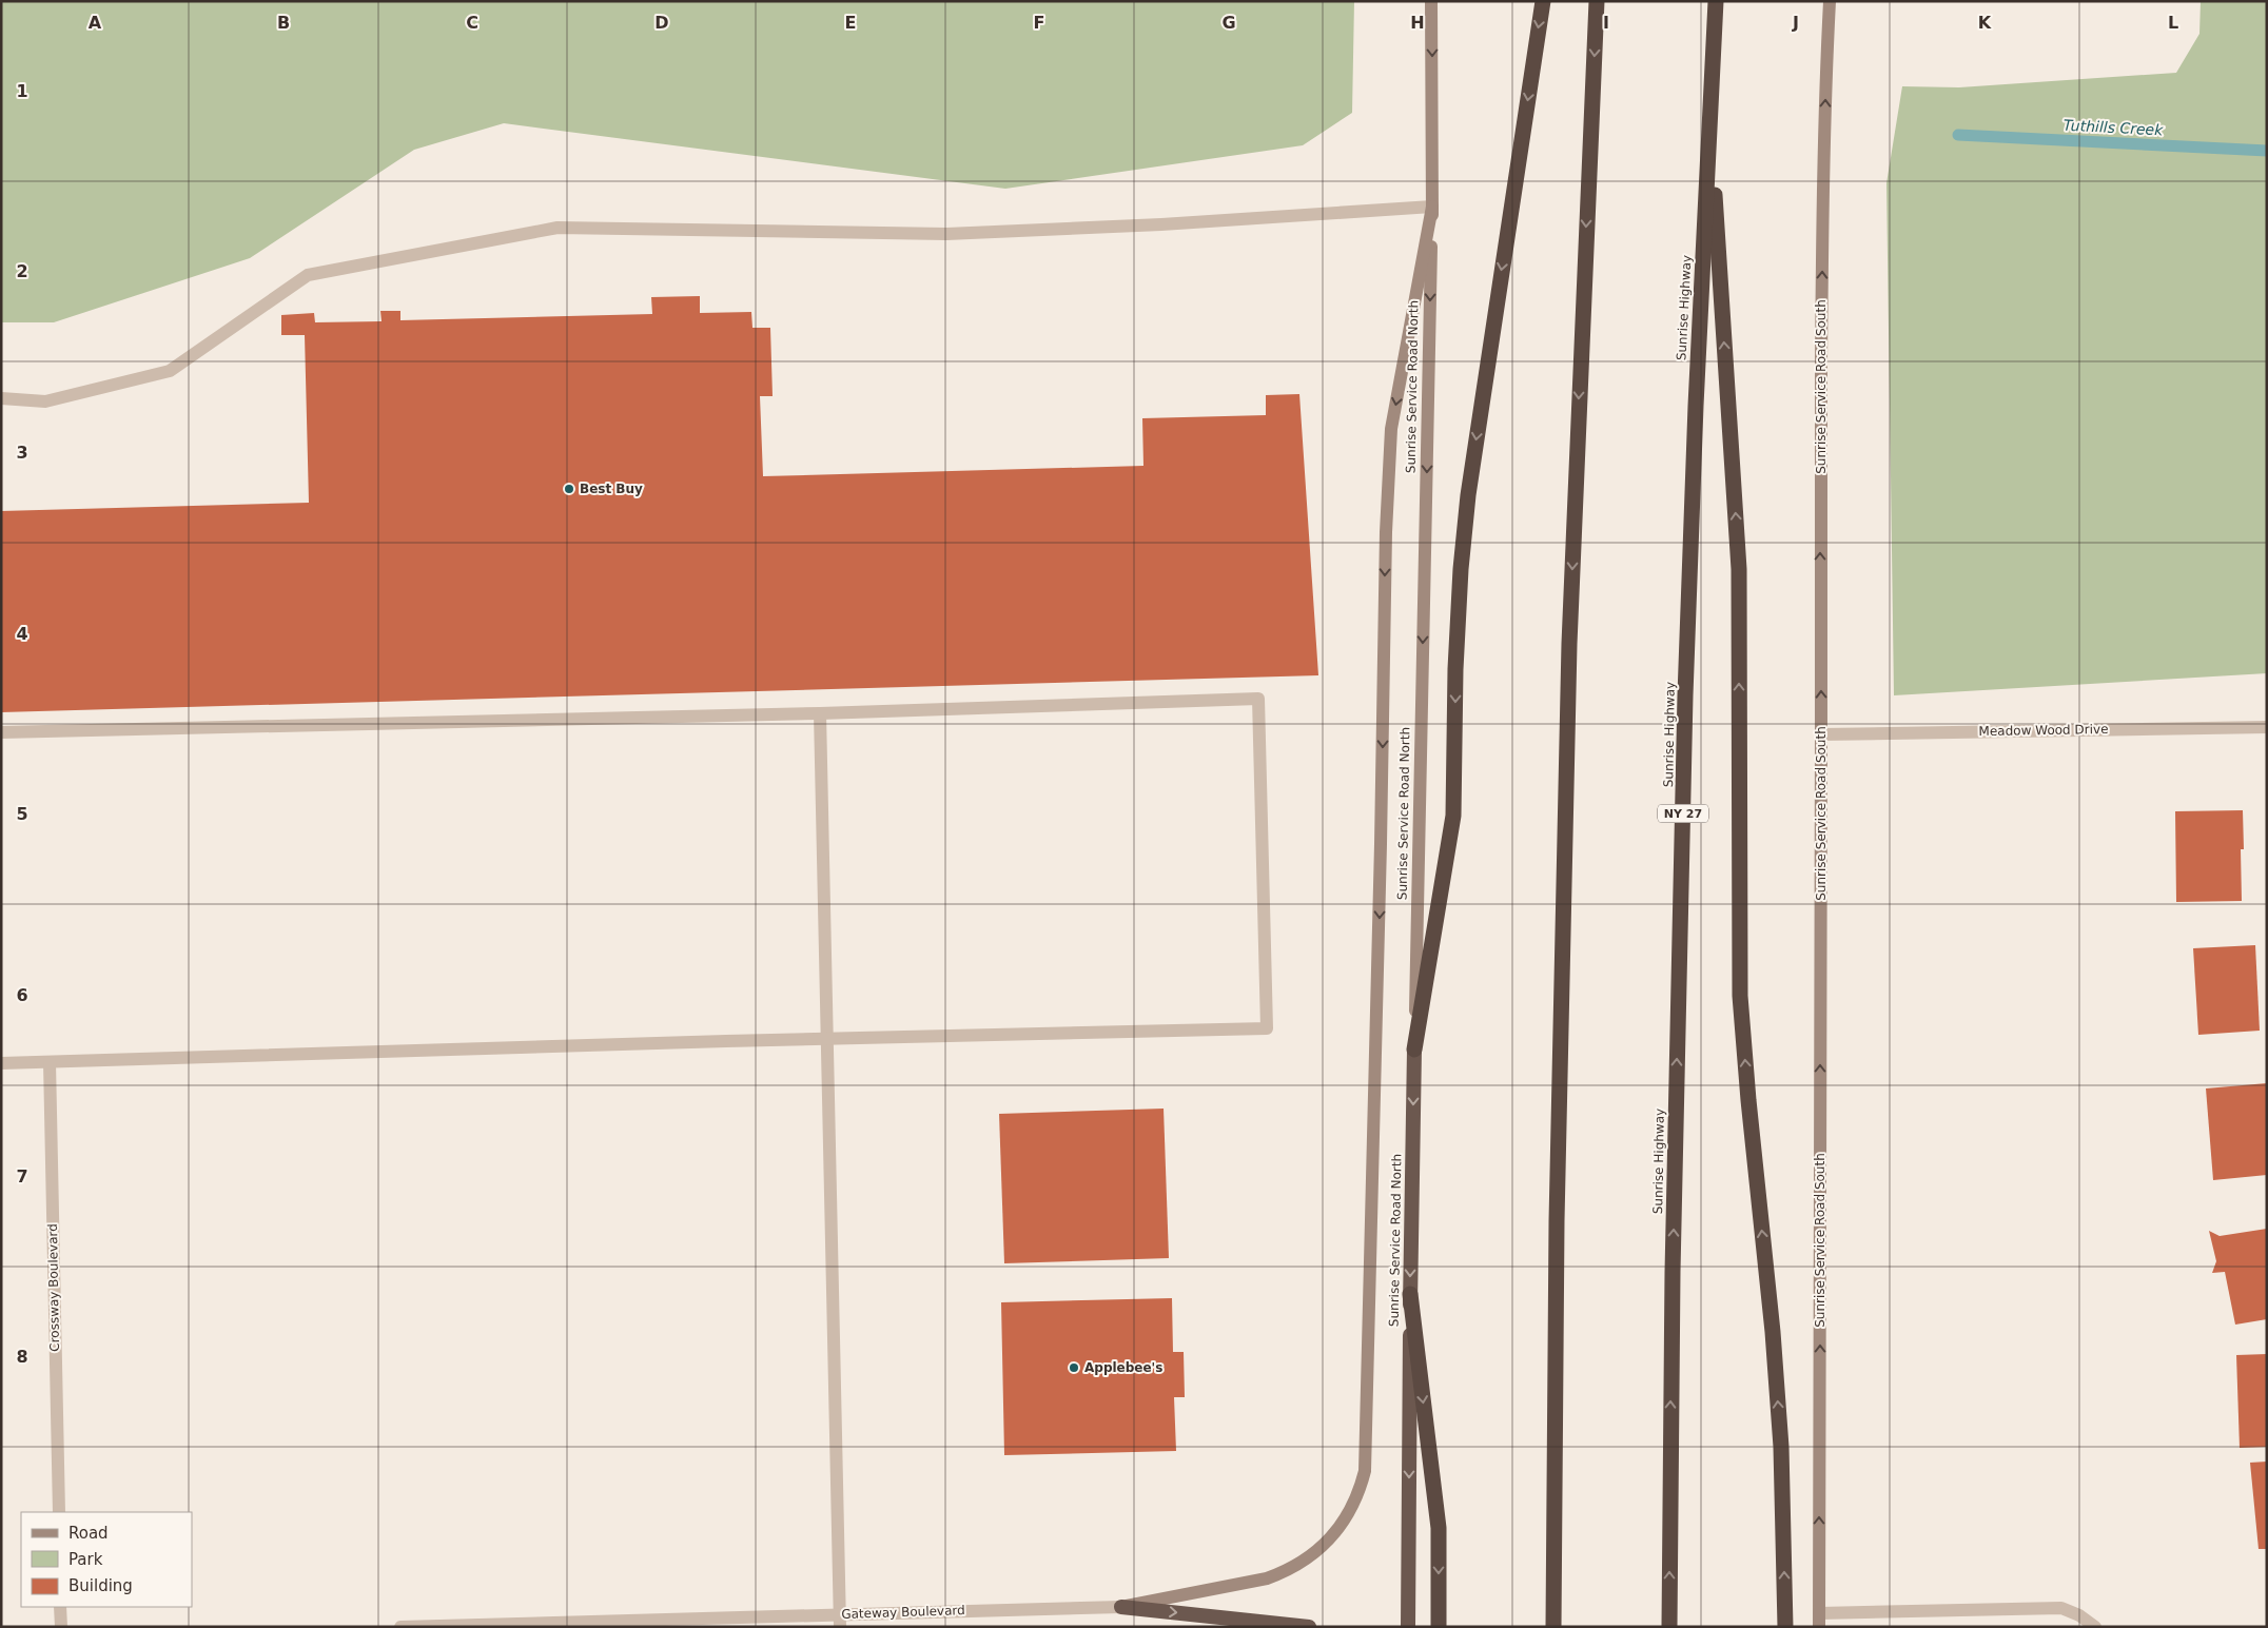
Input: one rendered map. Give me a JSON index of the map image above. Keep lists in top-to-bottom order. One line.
{"streets":{"highway":["Sunrise Highway","Sunrise Service Road North","NY 27"],"main road":["Sunrise Service Road South"],"street":["Meadow Wood Drive","Crossway Boulevard","Gateway Boulevard"]},"crossings":[["Sunrise Service Road South","Meadow Wood Drive"]],"one_way":["Sunrise Service Road North","Sunrise Service Road South"],"water":["Tuthills Creek"],"places":["Best Buy","Applebee's"],"legend":["Road","Park","Building"],"grid":{"columns":["A","B","C","D","E","F","G","H","I","J","K","L"],"rows":["1","2","3","4","5","6","7","8"]}}
